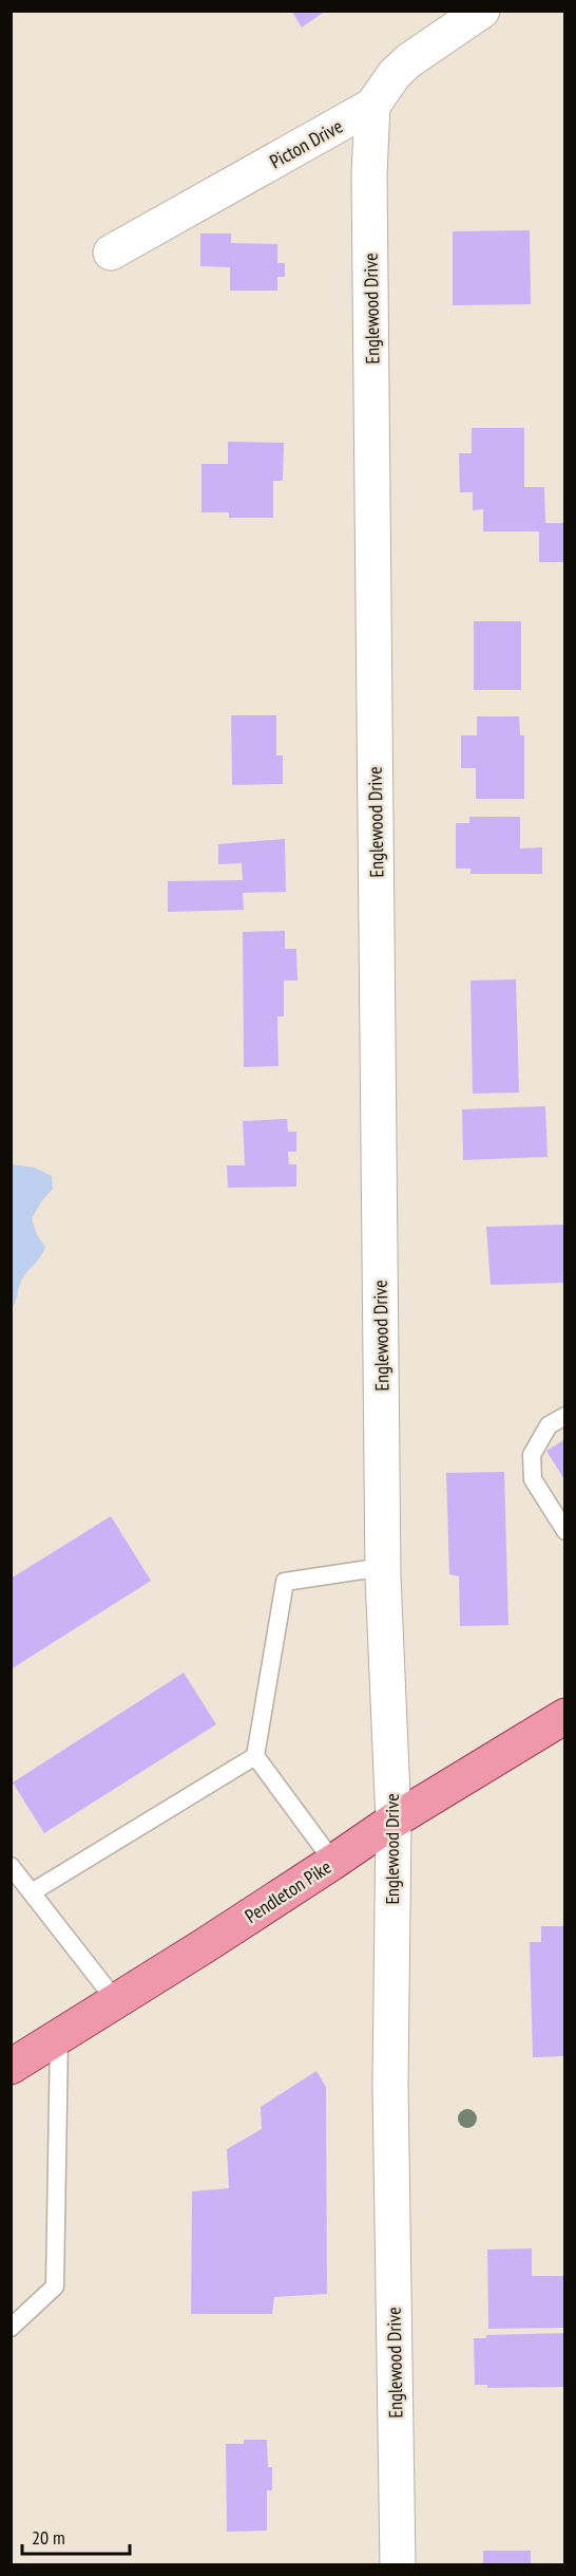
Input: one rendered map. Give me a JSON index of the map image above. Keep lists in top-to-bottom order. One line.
{"streets":{"main road":["Pendleton Pike"],"street":["Picton Drive","Englewood Drive"]},"crossings":[["Picton Drive","Englewood Drive"],["Englewood Drive","Pendleton Pike"]],"scale_bar":"20 m"}
